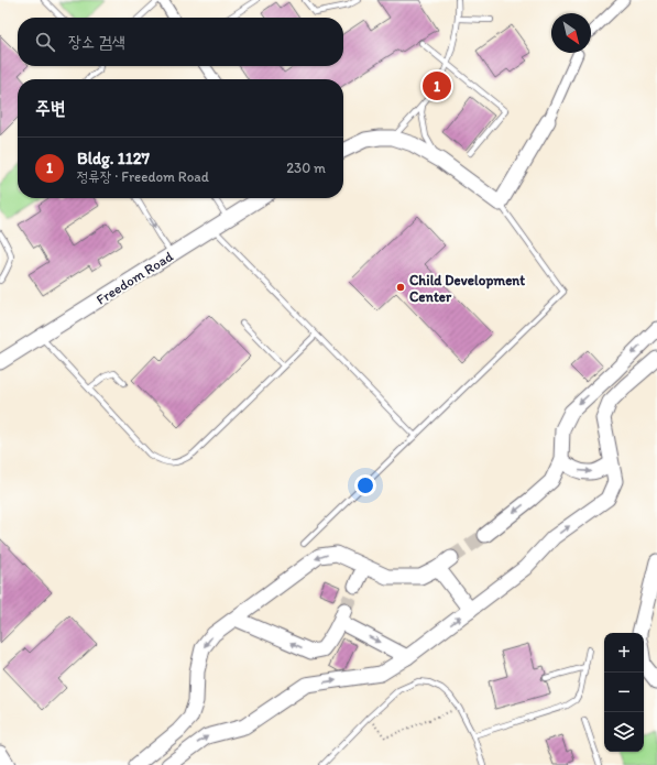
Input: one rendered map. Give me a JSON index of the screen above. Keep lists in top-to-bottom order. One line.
{"streets":{"street":["Freedom Road"]},"places":["Child Development Center"],"north":"bottom right","page":{"search":"장소 검색","pins":"1","heading":"주변","list":[{"mark":"1","name":"Bldg. 1127","note":"정류장 · Freedom Road","value":"230 m"}],"map_buttons":["+","−"]}}
